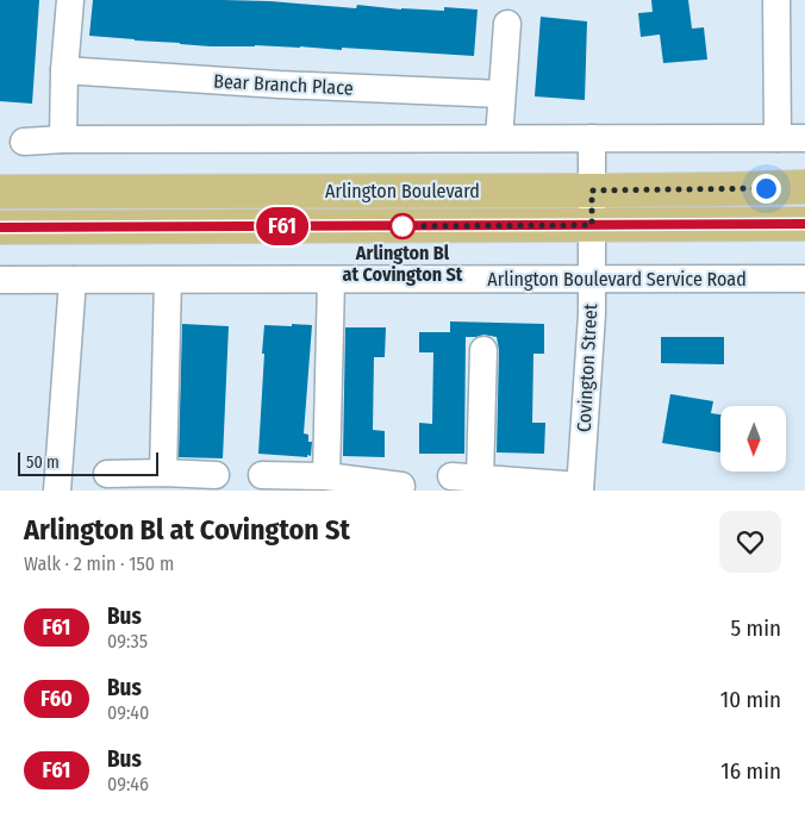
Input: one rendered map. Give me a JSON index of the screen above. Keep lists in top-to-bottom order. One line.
{"streets":{"main road":["Arlington Boulevard"],"street":["Bear Branch Place","Arlington Boulevard Service Road","Covington Street"]},"crossings":[["Arlington Boulevard","Covington Street"],["Arlington Boulevard Service Road","Covington Street"]],"places":["Arlington Bl at Covington St"],"lines":["bus line F61"],"scale_bar":"50 m","north":"bottom","page":{"on_map":"F61","scale":"50 m","heading":["Arlington Bl at Covington St","Walk · 2 min · 150 m"],"list":[{"mark":"F61","name":"Bus","note":"09:35","value":"5 min"},{"mark":"F60","name":"Bus","note":"09:40","value":"10 min"},{"mark":"F61","name":"Bus","note":"09:46","value":"16 min"}]}}
